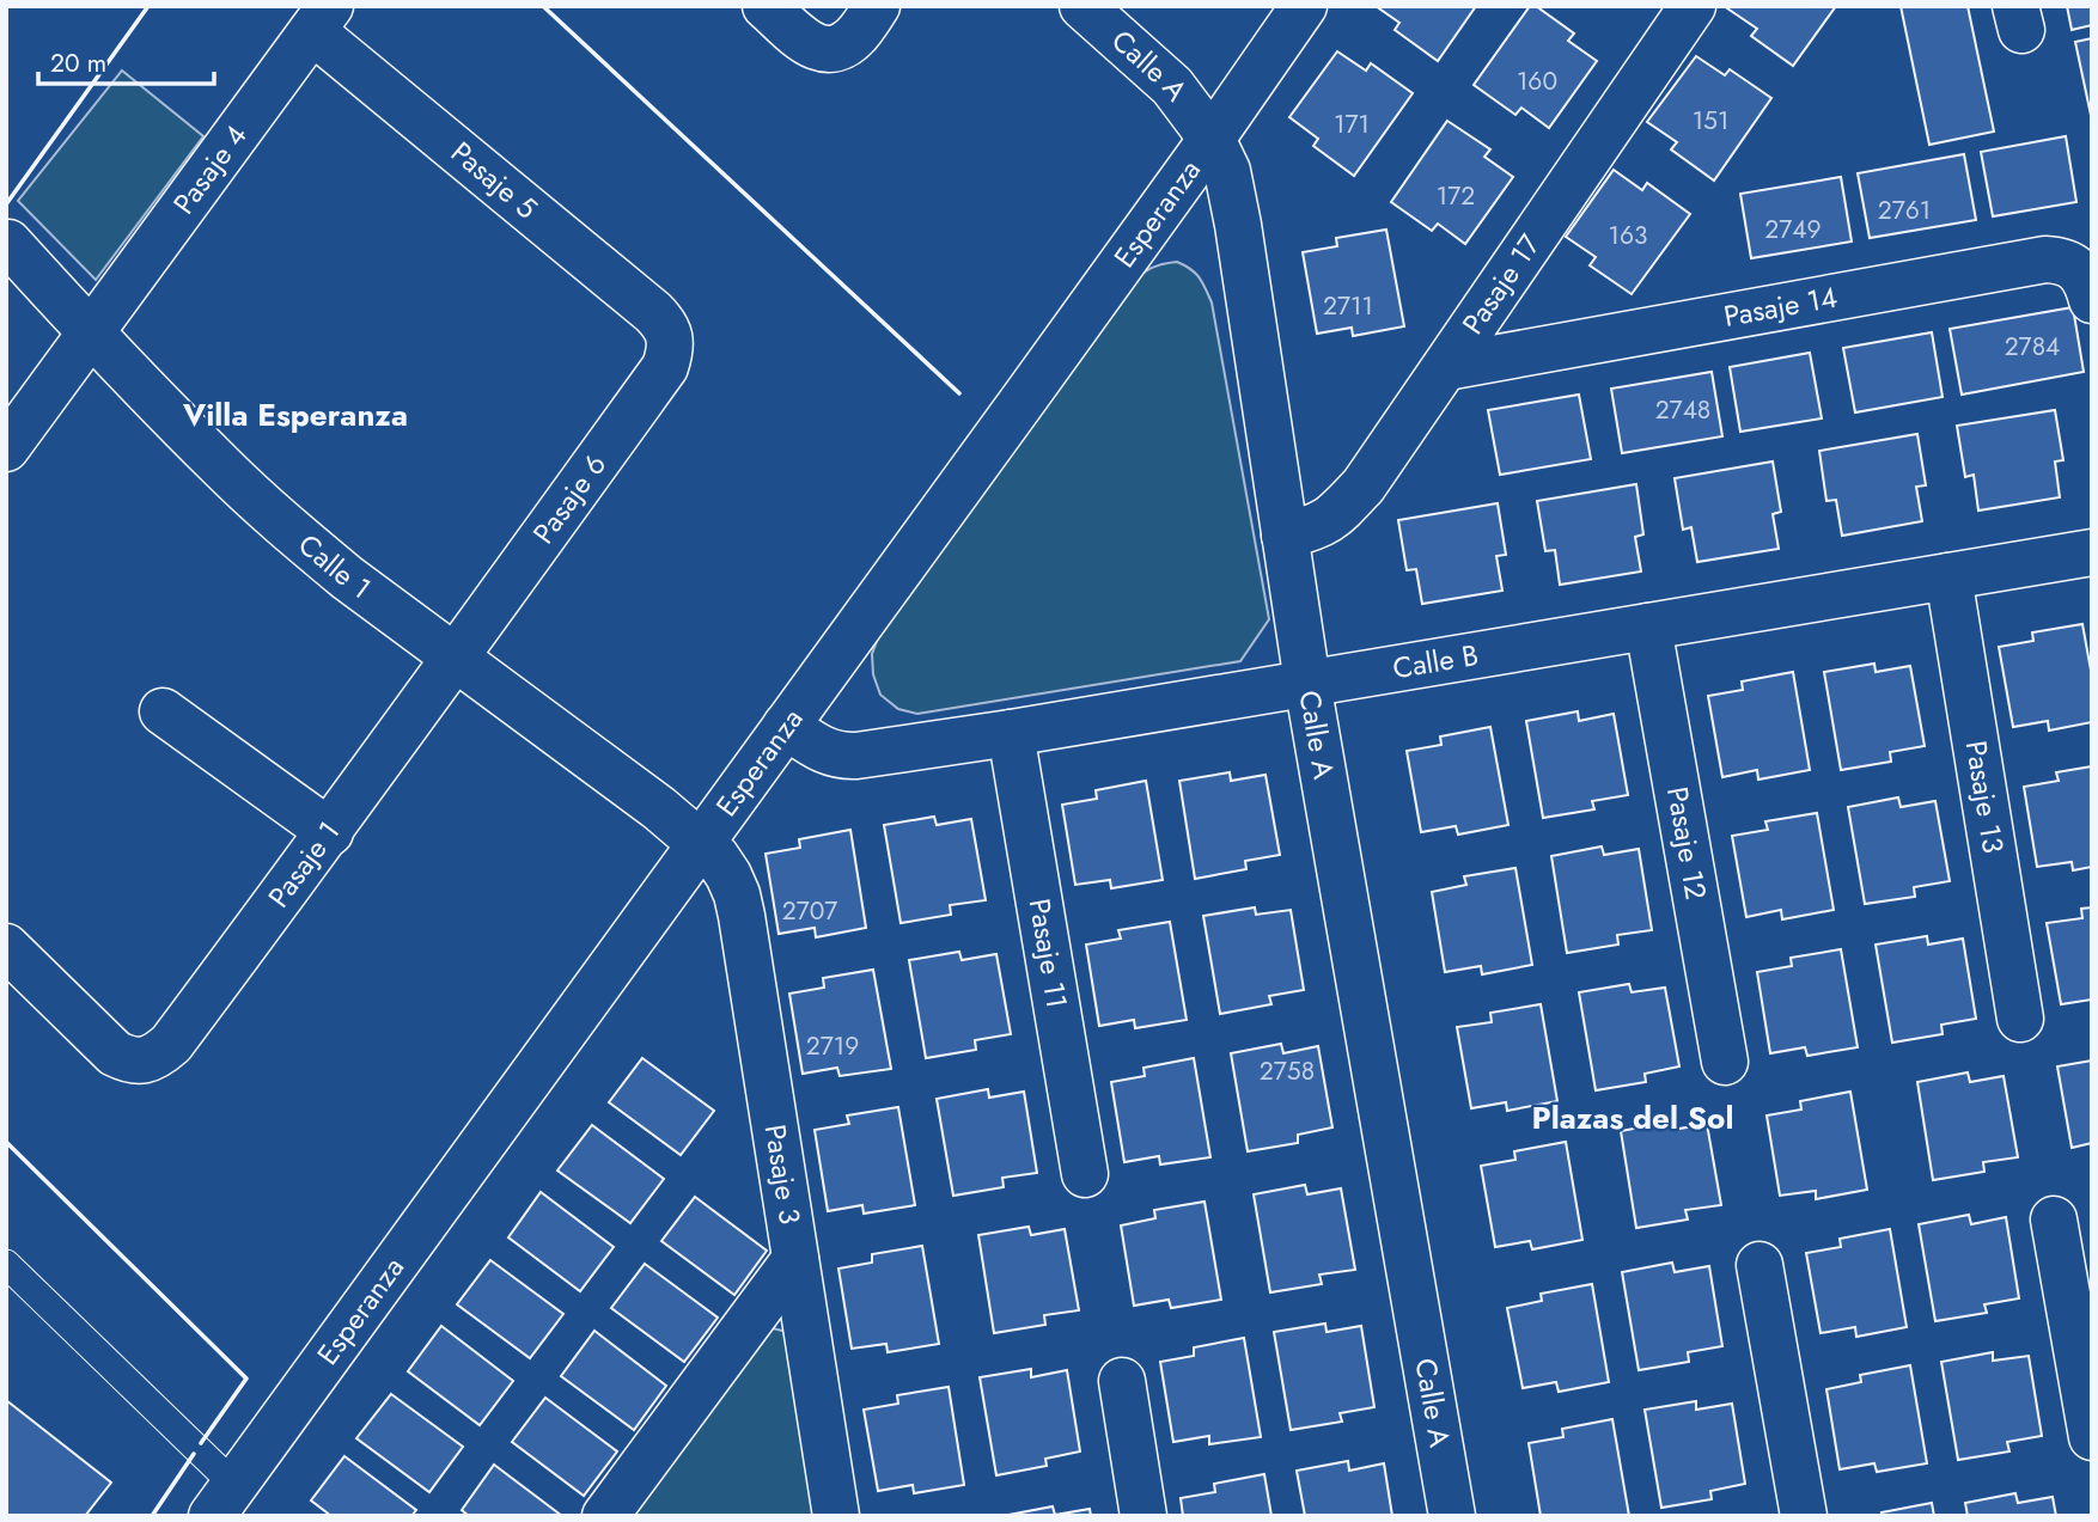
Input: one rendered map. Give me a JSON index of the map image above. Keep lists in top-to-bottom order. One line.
{"streets":{"street":["Calle A","Pasaje 4","Pasaje 5","Esperanza","Pasaje 17","Pasaje 14","Pasaje 6","Calle 1","Calle B","Pasaje 13","Pasaje 12","Pasaje 1","Pasaje 11","Pasaje 3"]},"crossings":[["Calle A","Esperanza"],["Calle A","Pasaje 17"],["Calle A","Calle B"],["Pasaje 4","Pasaje 5"],["Pasaje 4","Calle 1"],["Pasaje 5","Pasaje 6"],["Esperanza","Calle 1"],["Esperanza","Calle B"],["Esperanza","Pasaje 3"],["Pasaje 17","Pasaje 14"],["Pasaje 6","Calle 1"],["Pasaje 6","Pasaje 1"],["Calle 1","Pasaje 1"],["Calle 1","Pasaje 3"],["Calle B","Pasaje 13"],["Calle B","Pasaje 12"],["Calle B","Pasaje 11"]],"districts":["Villa Esperanza","Plazas del Sol"],"house_numbers":["160","151","171","172","2761","2749","163","2711","2784","2748","2707","2719","2758"],"scale_bar":"20 m"}
